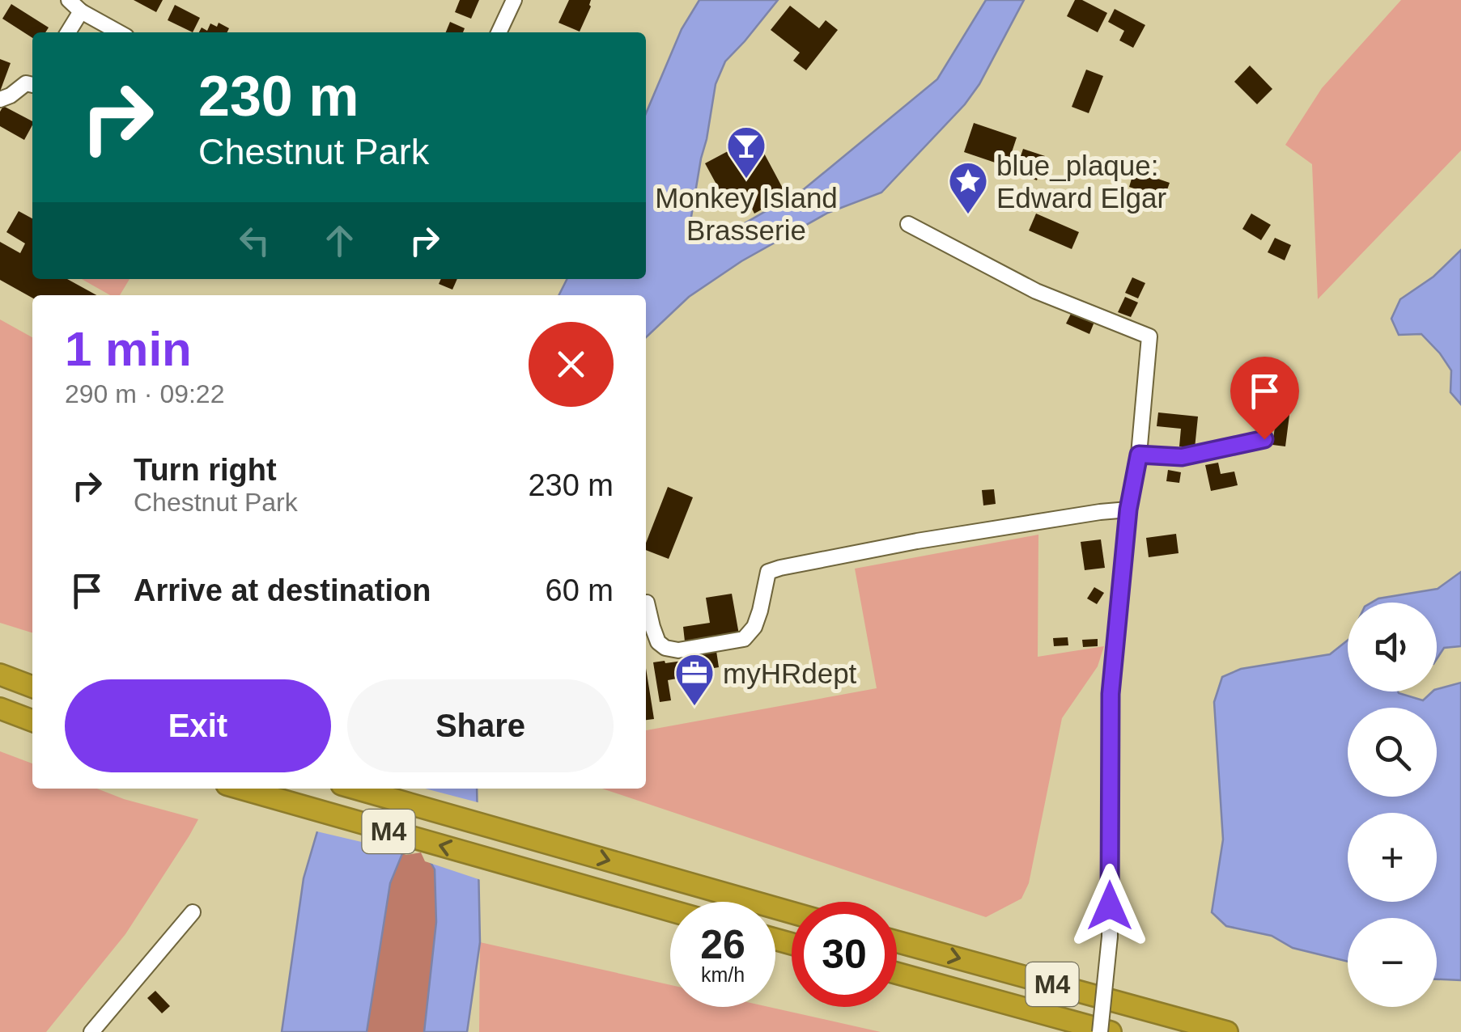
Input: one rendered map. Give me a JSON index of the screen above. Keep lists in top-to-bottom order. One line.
{"streets":{"highway":["M4"]},"places":{"bar":["Monkey Island Brasserie"],"place":["blue_plaque: Edward Elgar"],"office":["myHRdept"]},"page":{"turn":["230 m","Chestnut Park"],"heading":["1 min","290 m · 09:22"],"list":[{"name":"Turn right","note":"Chestnut Park","value":"230 m"},{"name":"Arrive at destination","value":"60 m"}],"map_buttons":["+","−"],"buttons":["Exit","Share"],"speed":"26 km/h","limit":"30"}}
